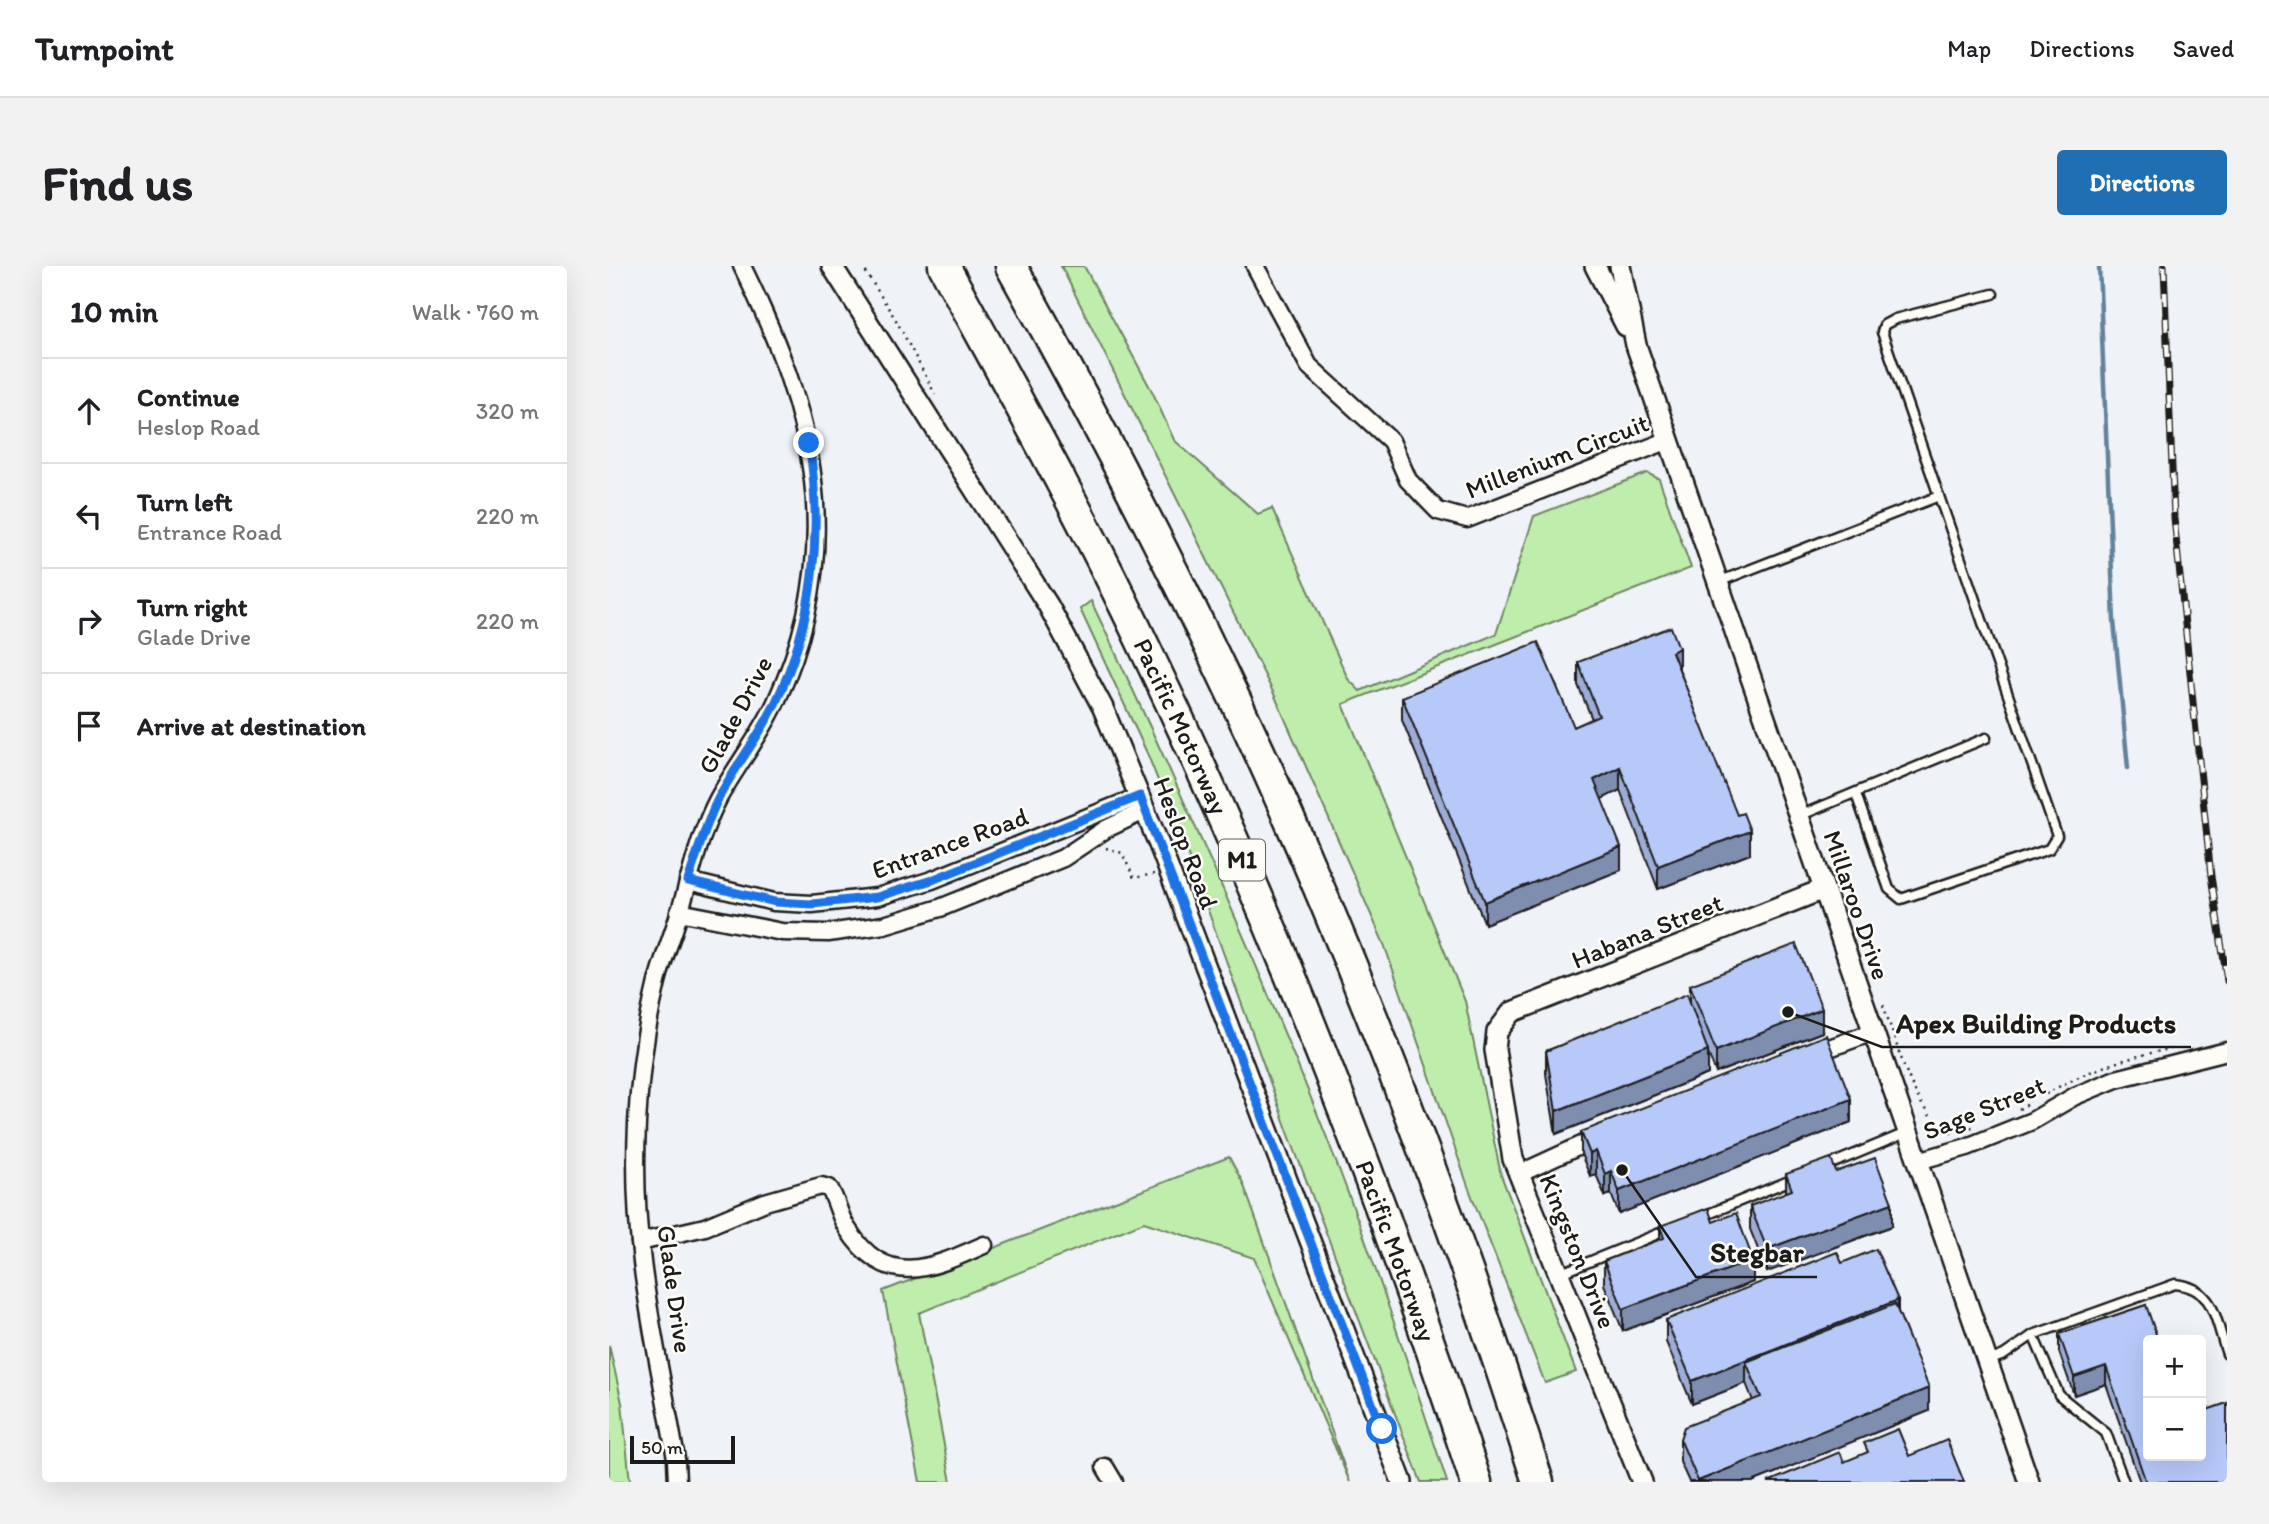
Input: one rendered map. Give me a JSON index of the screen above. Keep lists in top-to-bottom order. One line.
{"streets":{"highway":["Pacific Motorway","M1"],"street":["Millenium Circuit","Glade Drive","Entrance Road","Heslop Road","Millaroo Drive","Habana Street","Sage Street","Kingston Drive"]},"crossings":[["Millenium Circuit","Millaroo Drive"],["Glade Drive","Entrance Road"],["Entrance Road","Heslop Road"],["Millaroo Drive","Habana Street"],["Millaroo Drive","Sage Street"],["Habana Street","Kingston Drive"]],"places":["Apex Building Products","Stegbar"],"scale_bar":"50 m","page":{"header":"Turnpoint","nav":["Map","Directions","Saved"],"buttons":"Directions","title":"Find us","heading":["10 min","Walk · 760 m"],"list":[["Continue","Heslop Road","320 m"],["Turn left","Entrance Road","220 m"],["Turn right","Glade Drive","220 m"],"Arrive at destination"],"map_buttons":["+","−"],"scale":"50 m"}}
